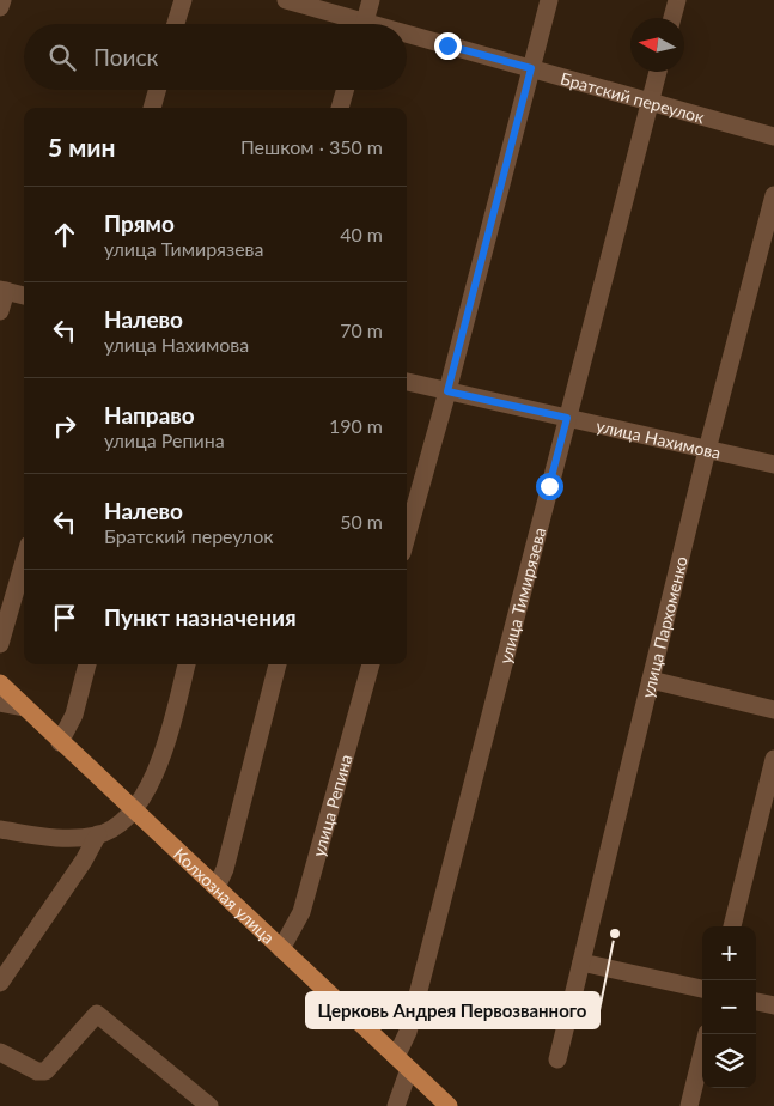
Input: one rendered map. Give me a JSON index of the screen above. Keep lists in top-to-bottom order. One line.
{"streets":{"main road":["Колхозная улица"],"street":["Братский переулок","улица Нахимова","улица Тимирязева","улица Пархоменко","улица Репина"]},"crossings":[["Братский переулок","улица Тимирязева"],["улица Нахимова","улица Тимирязева"],["улица Нахимова","улица Пархоменко"],["улица Тимирязева","Колхозная улица"],["улица Репина","Колхозная улица"]],"places":["Церковь Андрея Первозванного"],"north":"left","page":{"search":"Поиск","heading":["5 мин","Пешком · 350 m"],"list":[["Прямо","улица Тимирязева","40 m"],["Налево","улица Нахимова","70 m"],["Направо","улица Репина","190 m"],["Налево","Братский переулок","50 m"],"Пункт назначения"],"map_buttons":["+","−"]}}
